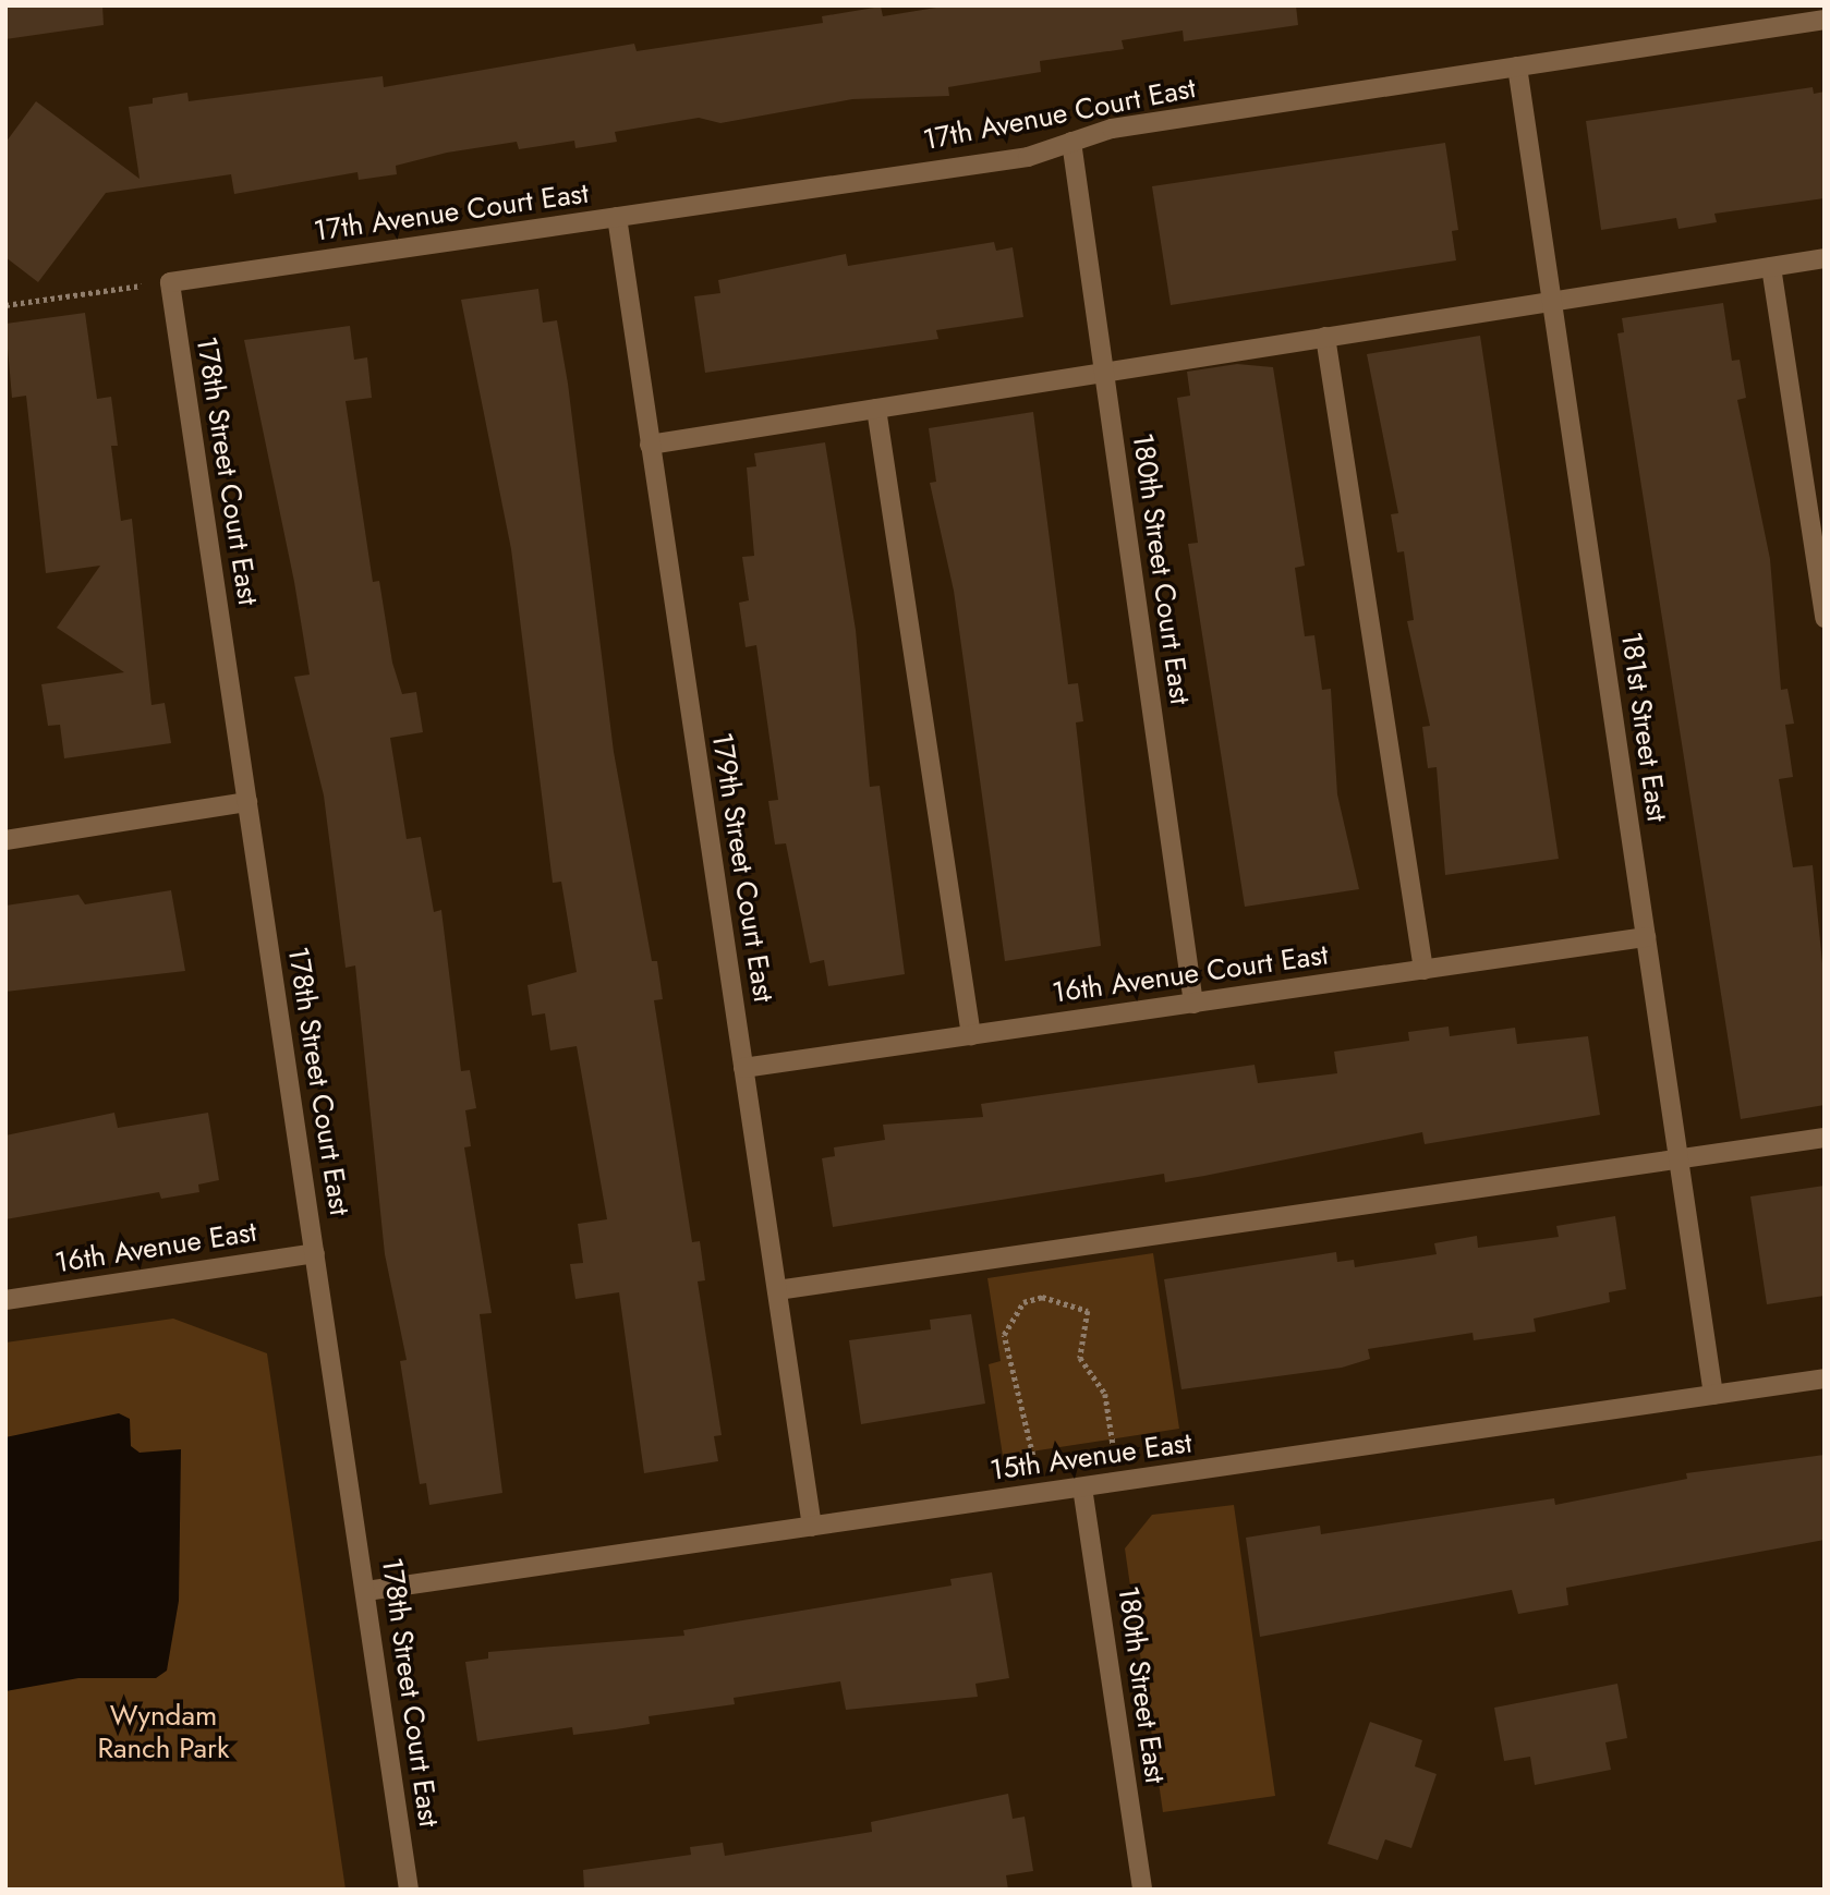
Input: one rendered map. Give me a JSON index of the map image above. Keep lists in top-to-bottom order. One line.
{"streets":{"street":["17th Avenue Court East","178th Street Court East","180th Street Court East","181st Street East","179th Street Court East","16th Avenue Court East","16th Avenue East","15th Avenue East","180th Street East"]},"crossings":[["17th Avenue Court East","178th Street Court East"],["17th Avenue Court East","180th Street Court East"],["17th Avenue Court East","181st Street East"],["17th Avenue Court East","179th Street Court East"],["178th Street Court East","16th Avenue East"],["178th Street Court East","15th Avenue East"],["180th Street Court East","16th Avenue Court East"],["181st Street East","16th Avenue Court East"],["181st Street East","15th Avenue East"],["179th Street Court East","16th Avenue Court East"],["179th Street Court East","15th Avenue East"],["15th Avenue East","180th Street East"]],"parks":["Wyndam Ranch Park"]}
